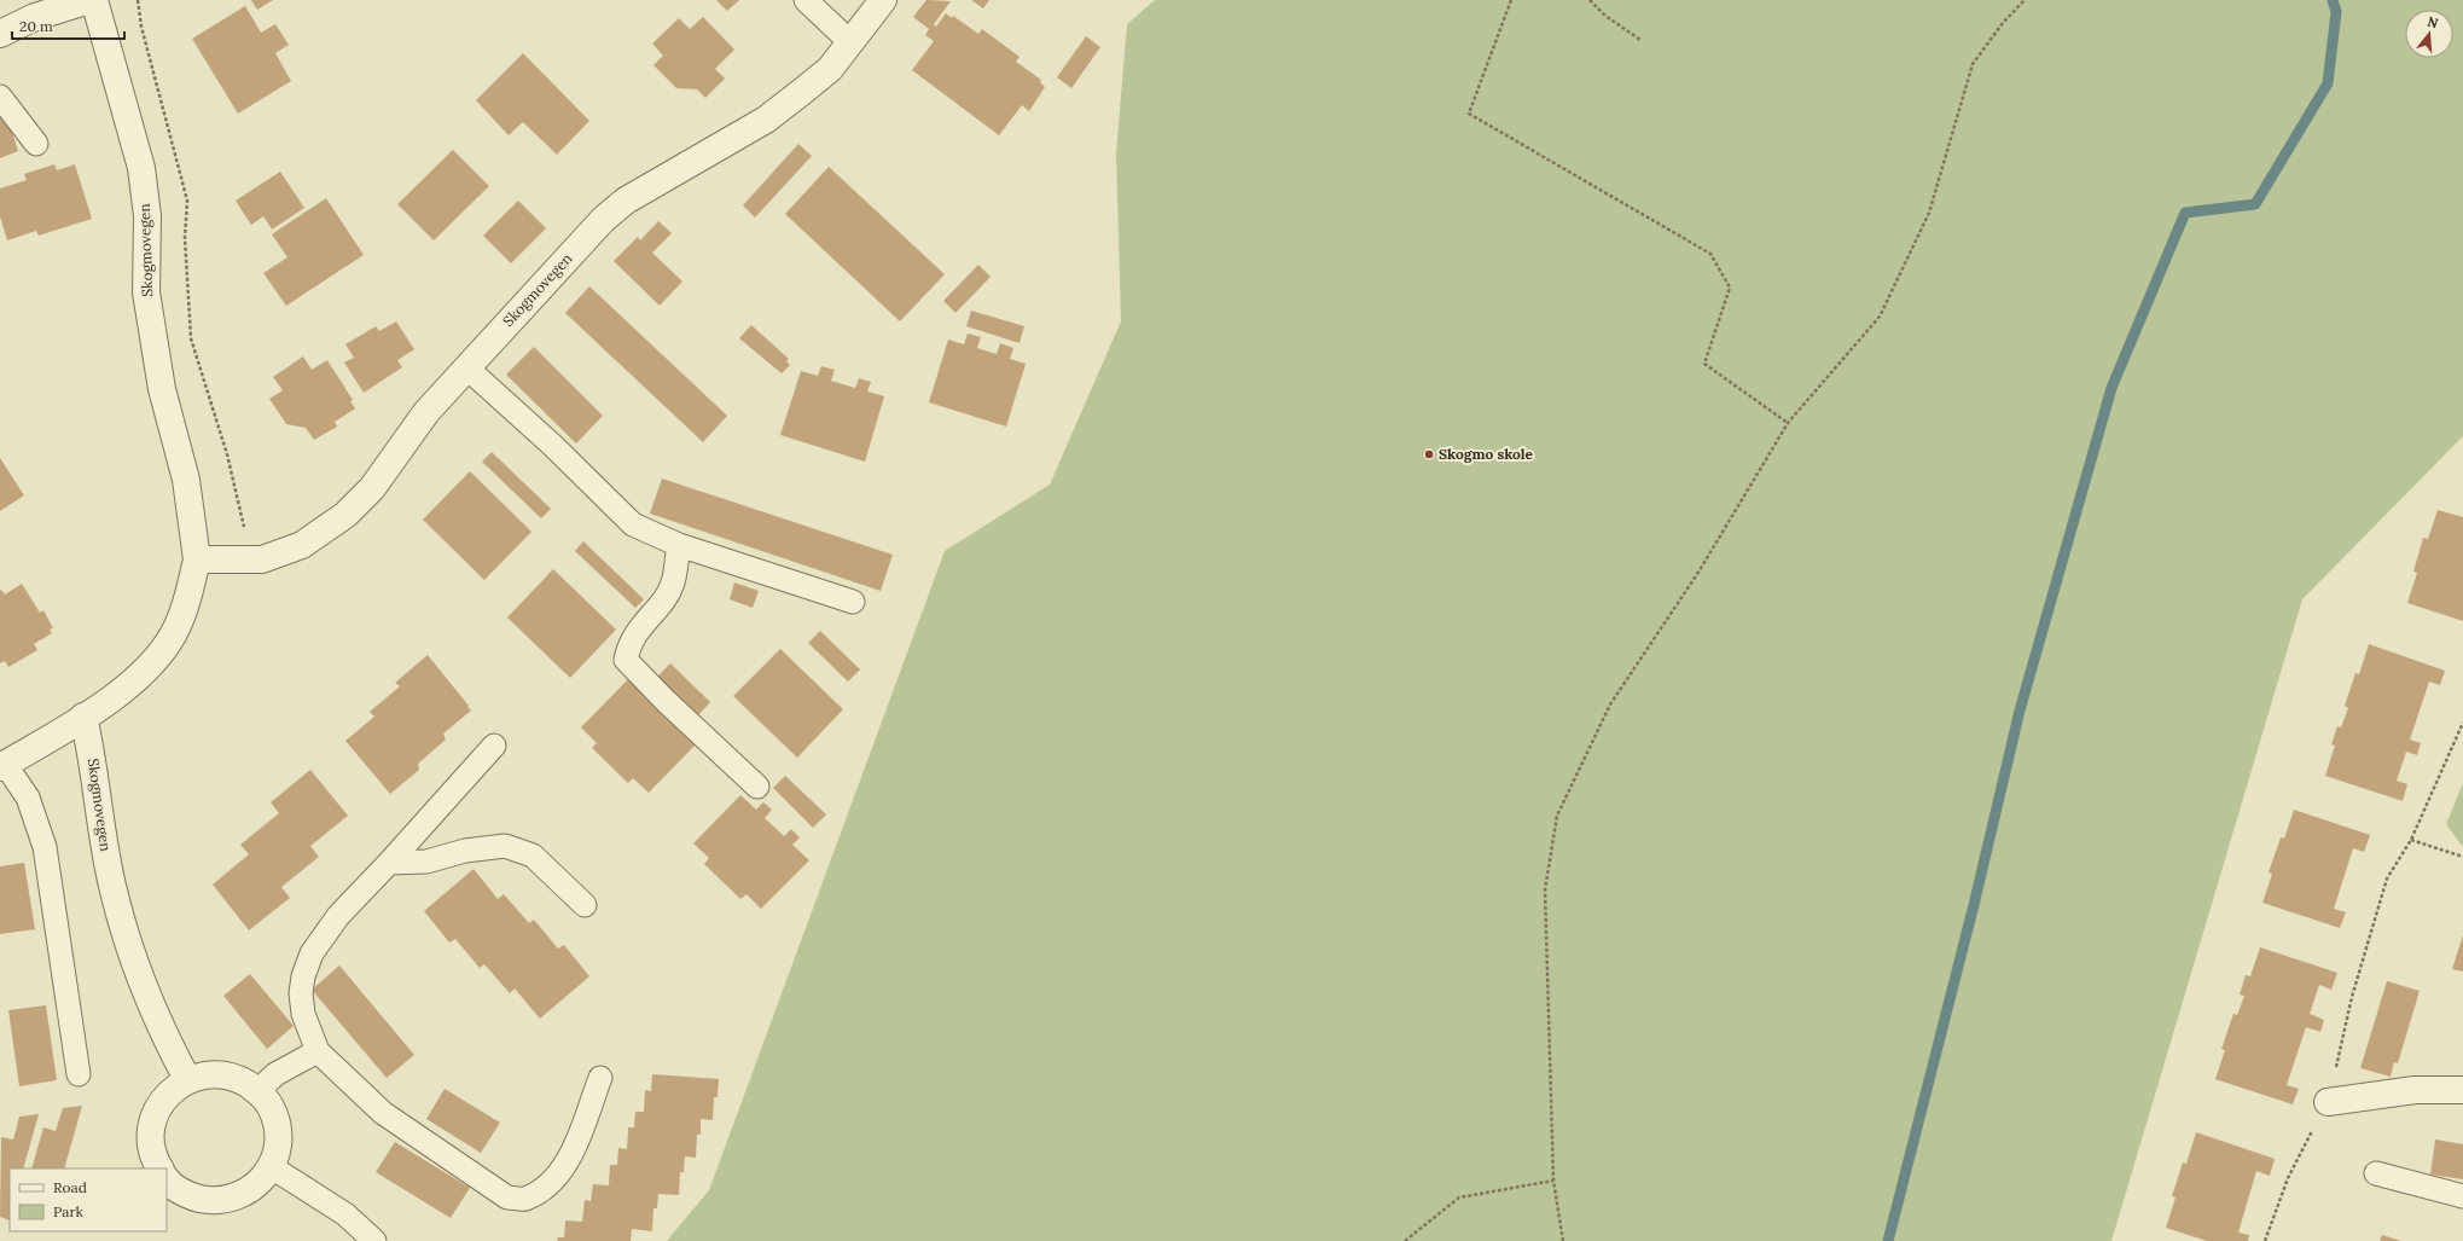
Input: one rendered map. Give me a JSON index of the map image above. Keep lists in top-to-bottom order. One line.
{"streets":{"street":["Skogmovegen"]},"places":["Skogmo skole"],"legend":["Road","Park"],"scale_bar":"20 m","north":"top"}
